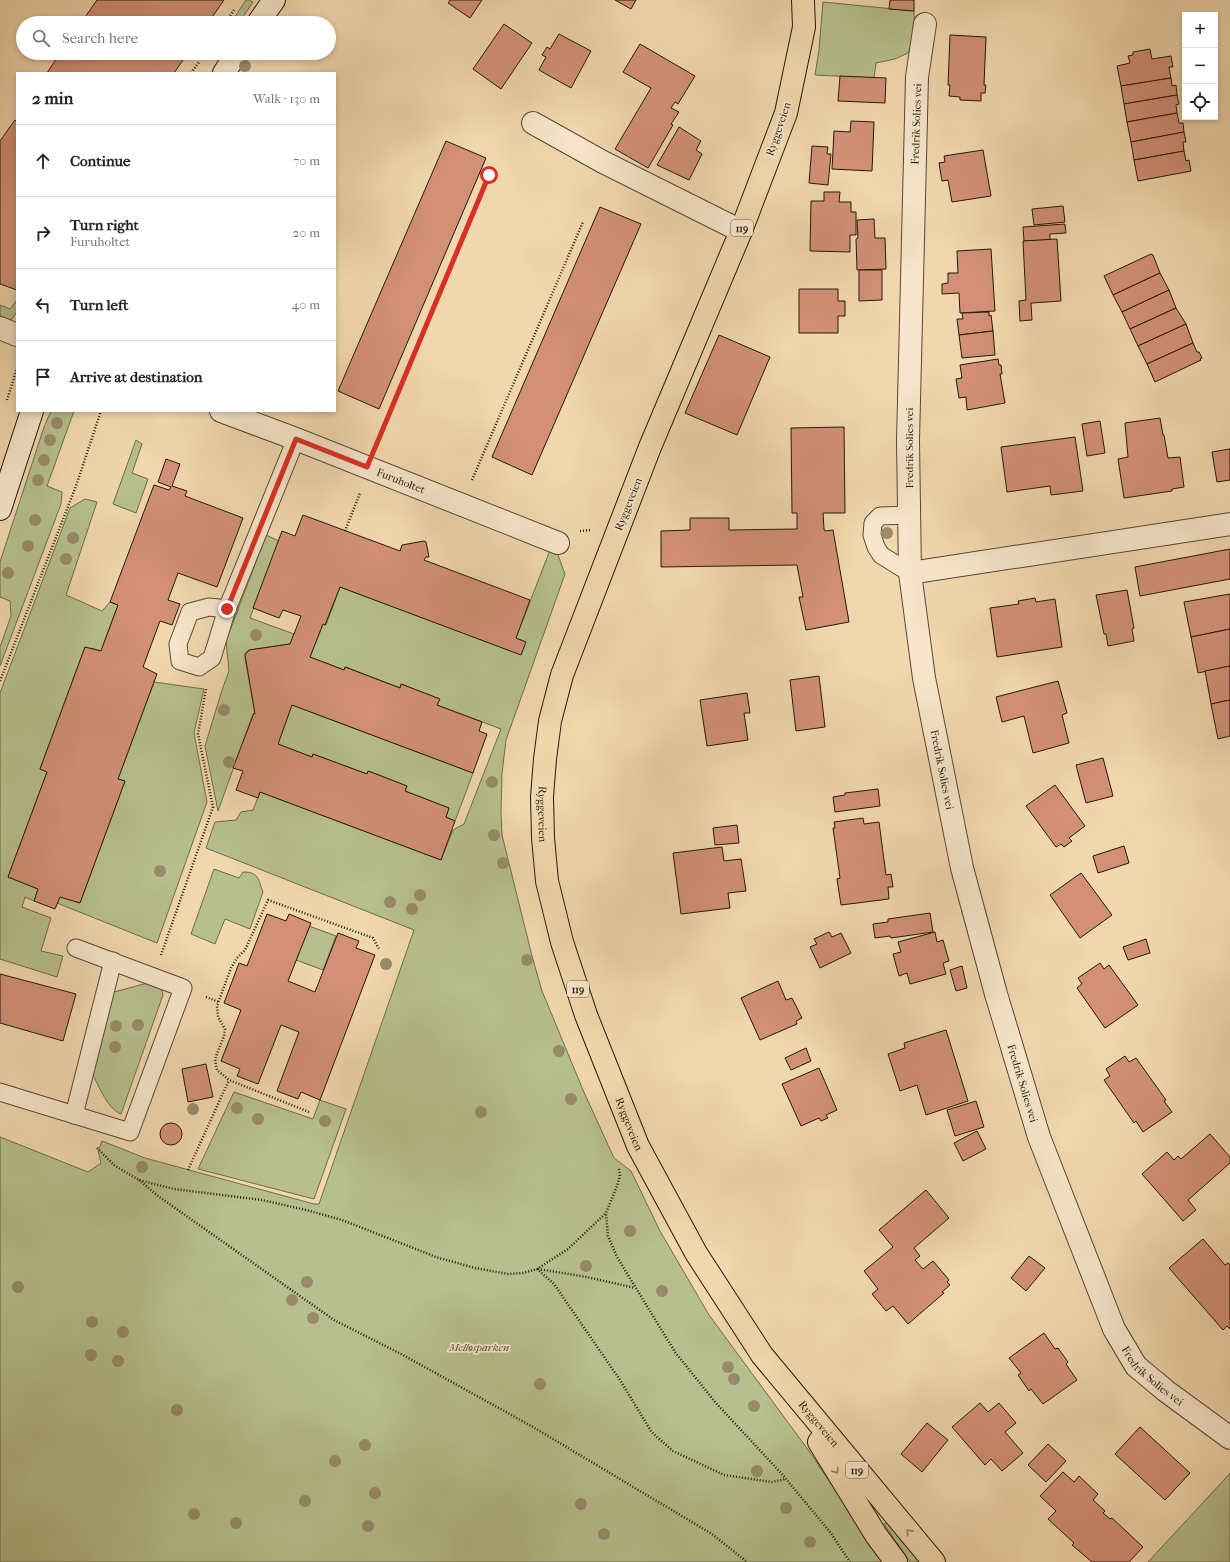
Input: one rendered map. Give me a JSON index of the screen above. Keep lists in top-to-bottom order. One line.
{"streets":{"main road":["Ryggeveien","119"],"street":["Fredrik Solies vei","Furuholtet"]},"parks":["Melløsparken"],"page":{"map_buttons":["+","−"],"search":"Search here","heading":["2 min","Walk · 130 m"],"list":[["Continue","70 m"],["Turn right","Furuholtet","20 m"],["Turn left","40 m"],"Arrive at destination"]}}
